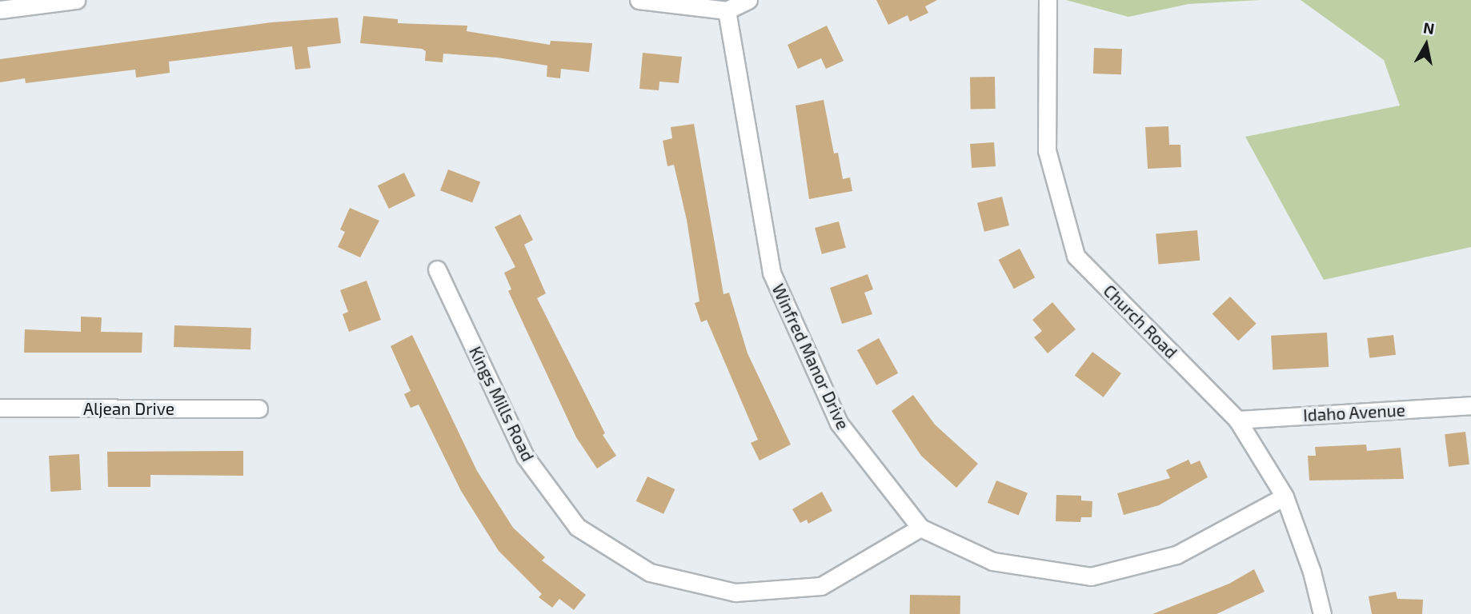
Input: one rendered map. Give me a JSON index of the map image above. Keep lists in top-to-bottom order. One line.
{"streets":{"street":["Church Road","Winfred Manor Drive","Kings Mills Road","Aljean Drive","Idaho Avenue"]},"crossings":[["Church Road","Winfred Manor Drive"],["Church Road","Idaho Avenue"],["Winfred Manor Drive","Kings Mills Road"]],"north":"top"}
